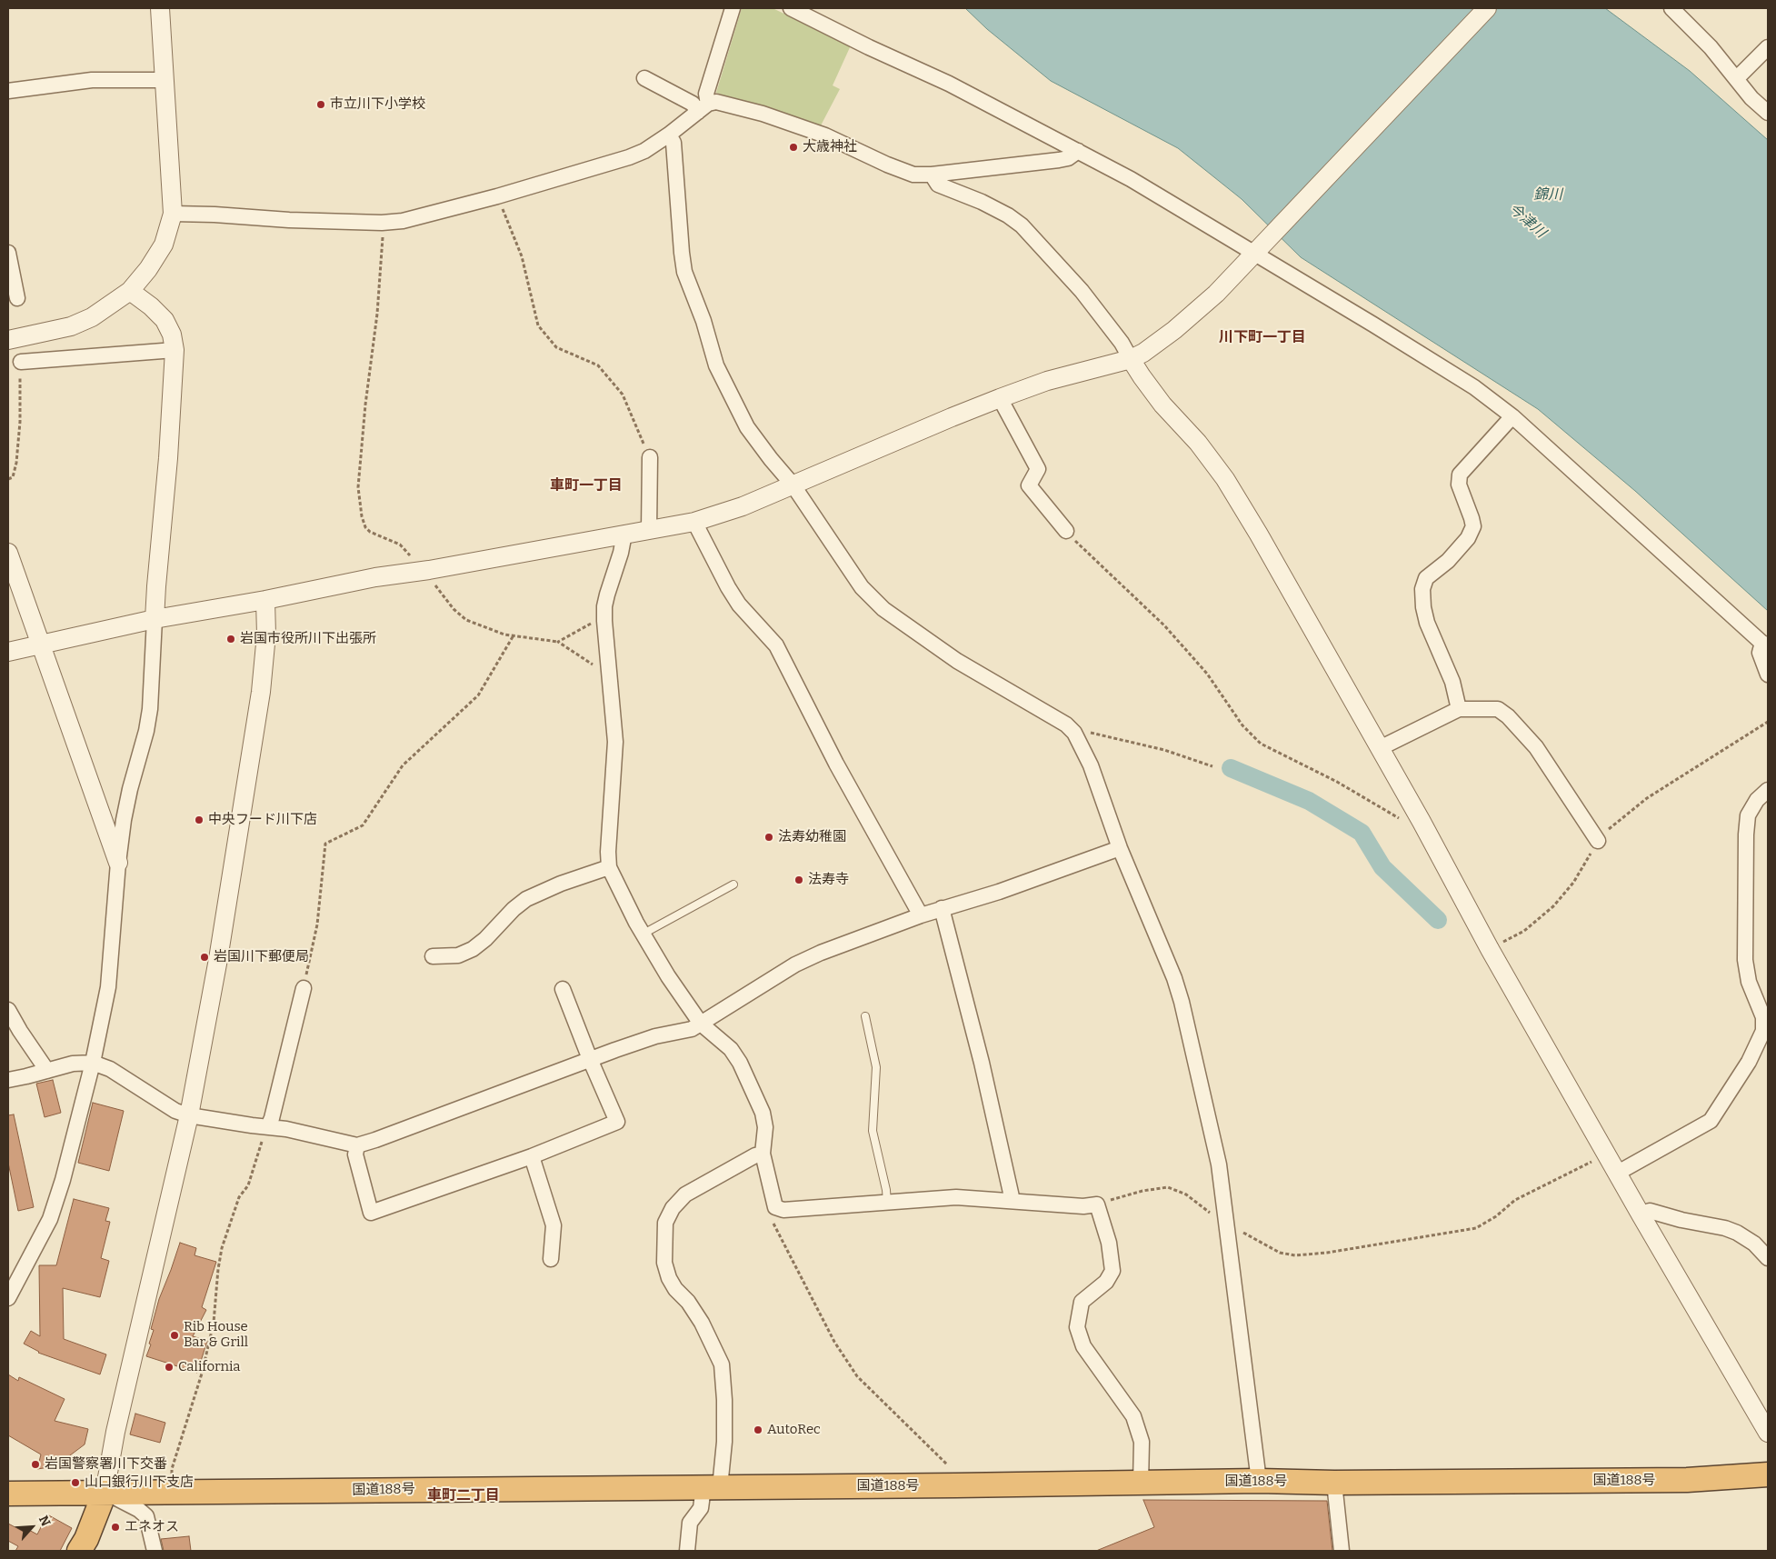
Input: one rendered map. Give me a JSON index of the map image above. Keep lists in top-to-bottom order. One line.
{"streets":{"highway":["国道188号"]},"districts":["川下町一丁目","車町一丁目","車町二丁目"],"water":["錦川","今津川"],"places":["市立川下小学校","大歳神社","岩国市役所川下出張所","中央フード川下店","法寿幼稚園","法寿寺","岩国川下郵便局","Rib House Bar & Grill","California","AutoRec","岩国警察署川下交番","山口銀行川下支店","エネオス"],"north":"top right"}
